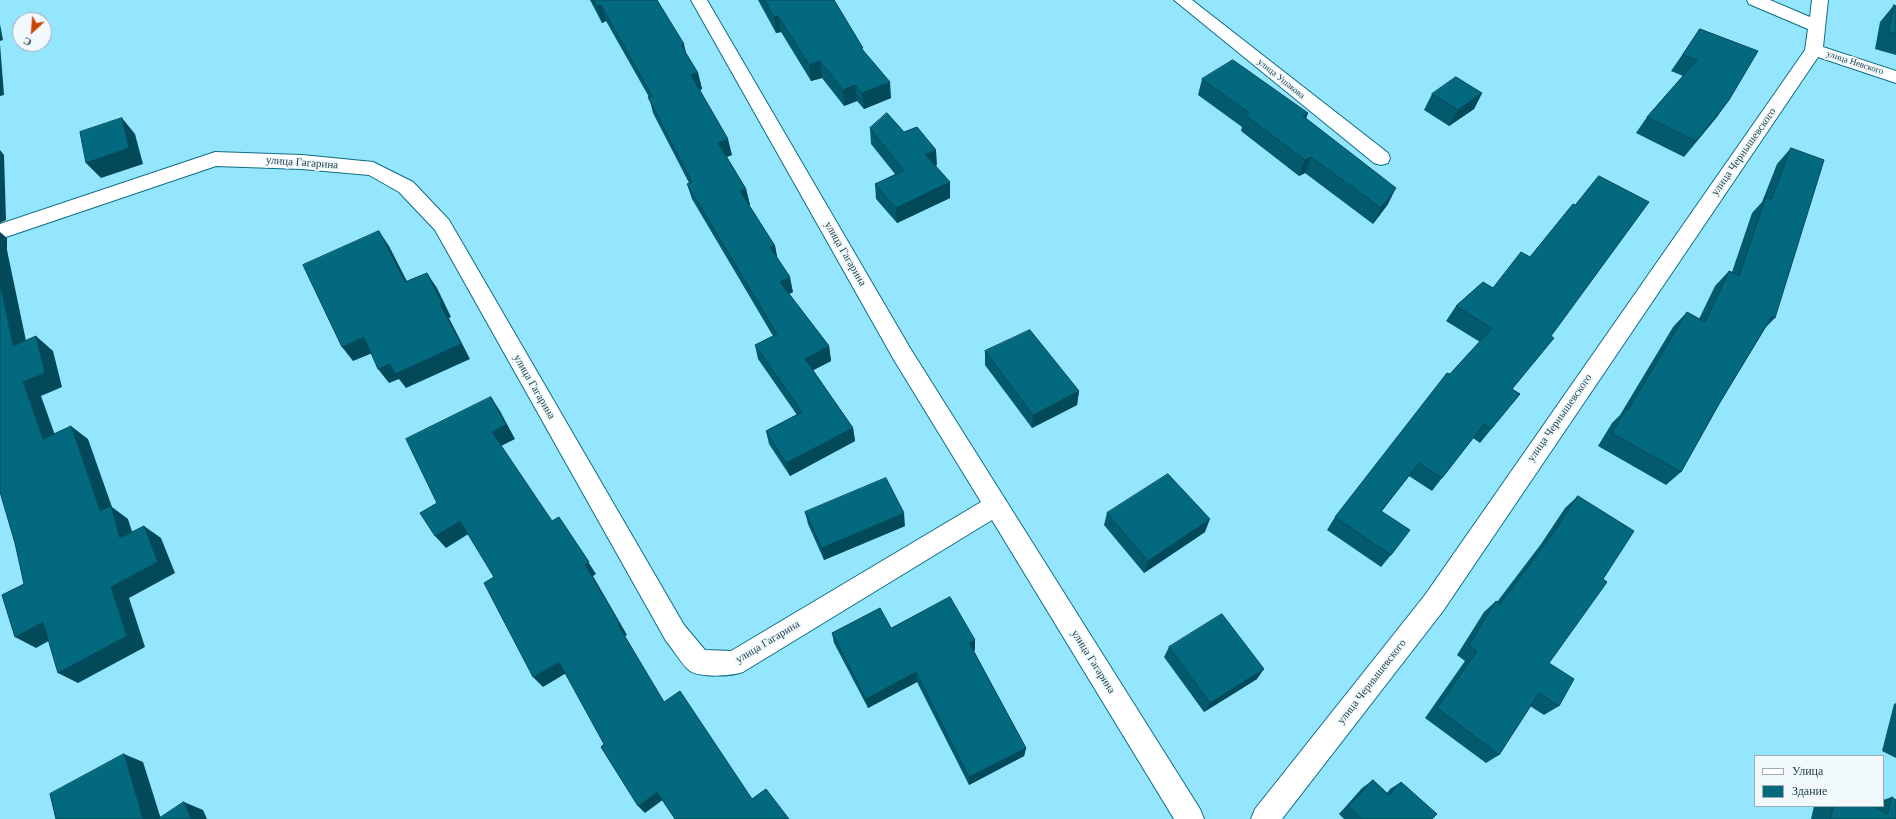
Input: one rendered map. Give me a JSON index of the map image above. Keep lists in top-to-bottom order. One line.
{"streets":{"street":["улица Невского","улица Ушакова","улица Чернышевского","улица Гагарина"]},"crossings":[["улица Невского","улица Чернышевского"]],"legend":["Улица","Здание"],"north":"bottom left"}
